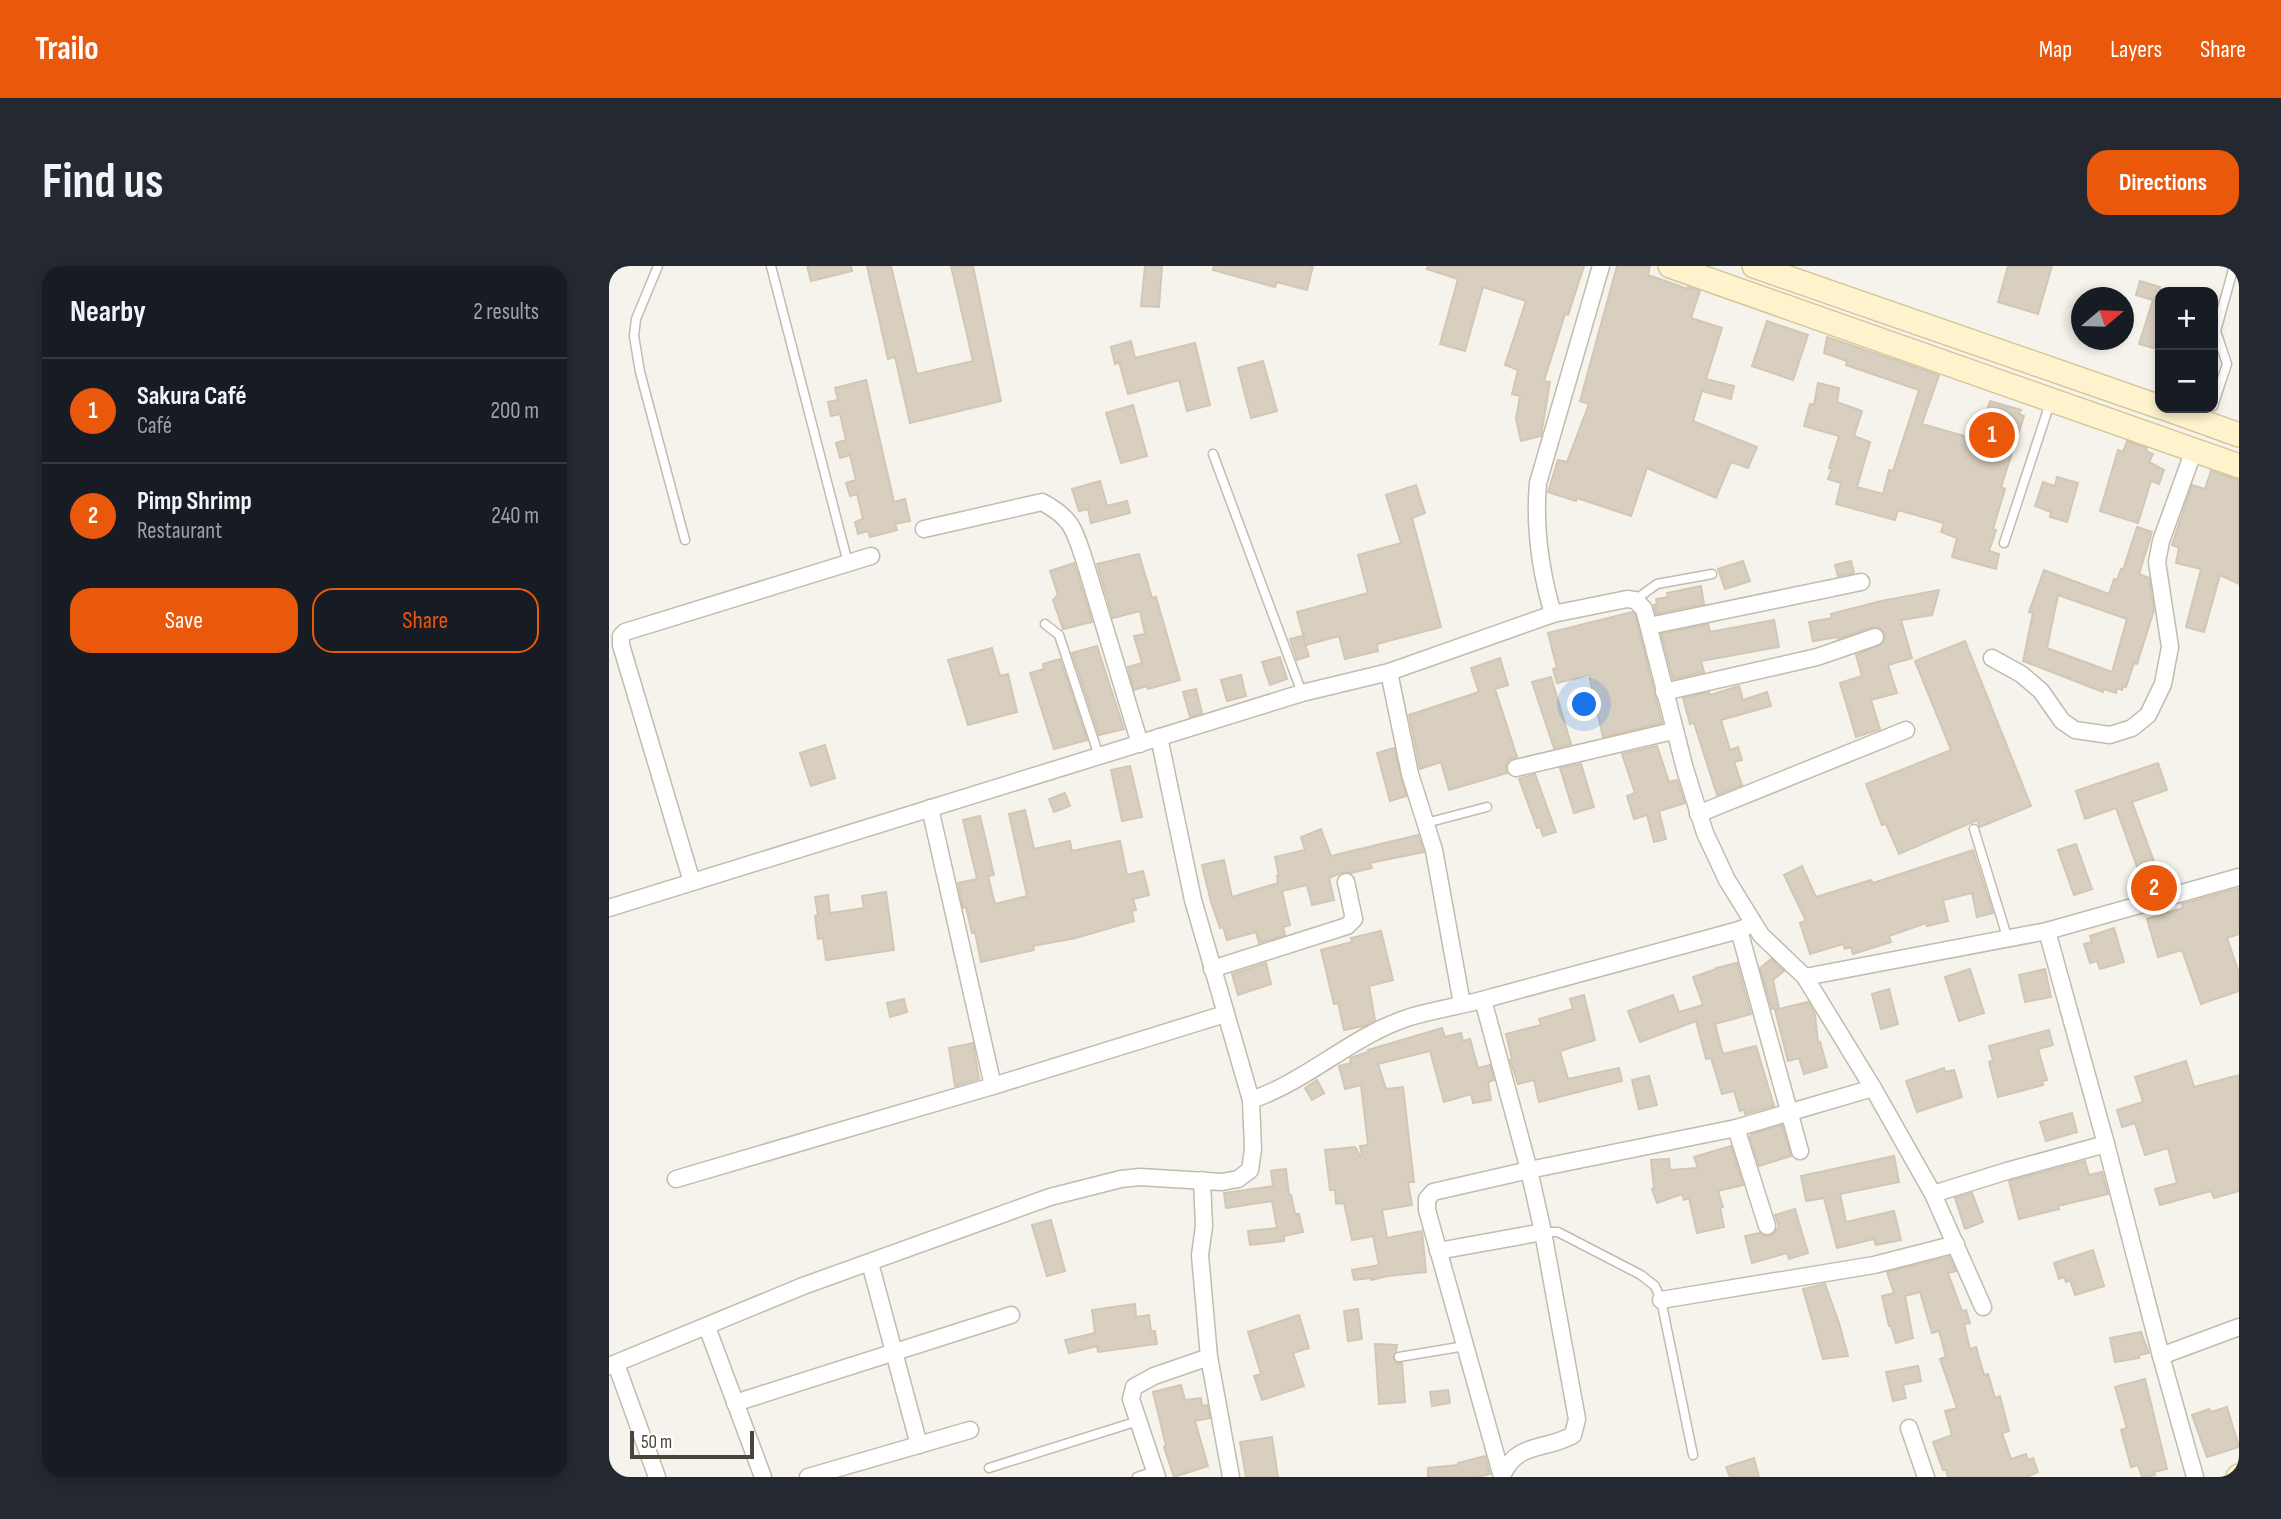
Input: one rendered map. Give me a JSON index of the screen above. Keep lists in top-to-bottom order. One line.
{"scale_bar":"50 m","north":"right","page":{"header":"Trailo","nav":["Map","Layers","Share"],"buttons":["Directions",["Save","Share"]],"title":"Find us","heading":["Nearby","2 results"],"map_buttons":["+","−"],"list":[{"mark":"1","name":"Sakura Café","note":"Café","value":"200 m"},{"mark":"2","name":"Pimp Shrimp","note":"Restaurant","value":"240 m"}],"pins":["1","2"],"scale":"50 m"}}
